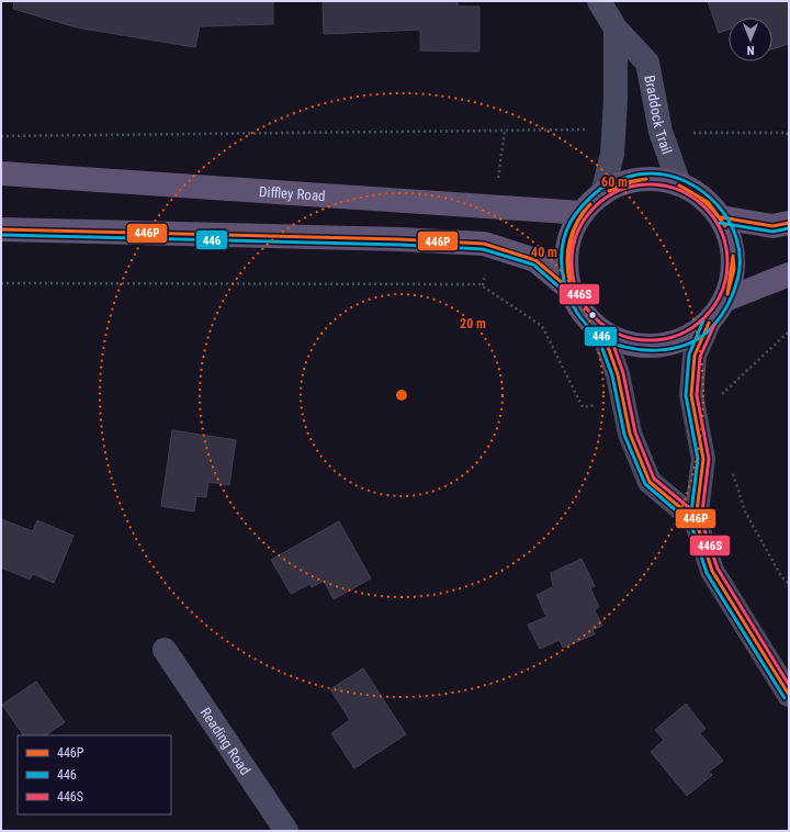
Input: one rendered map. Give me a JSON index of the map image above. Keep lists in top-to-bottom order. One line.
{"streets":{"main road":["Diffley Road"],"street":["Braddock Trail","Reading Road"]},"lines":["transit line 446","transit line 446P","transit line 446S"],"legend":["446P","446","446S"],"north":"bottom","rings":["60 m","40 m","20 m"]}
